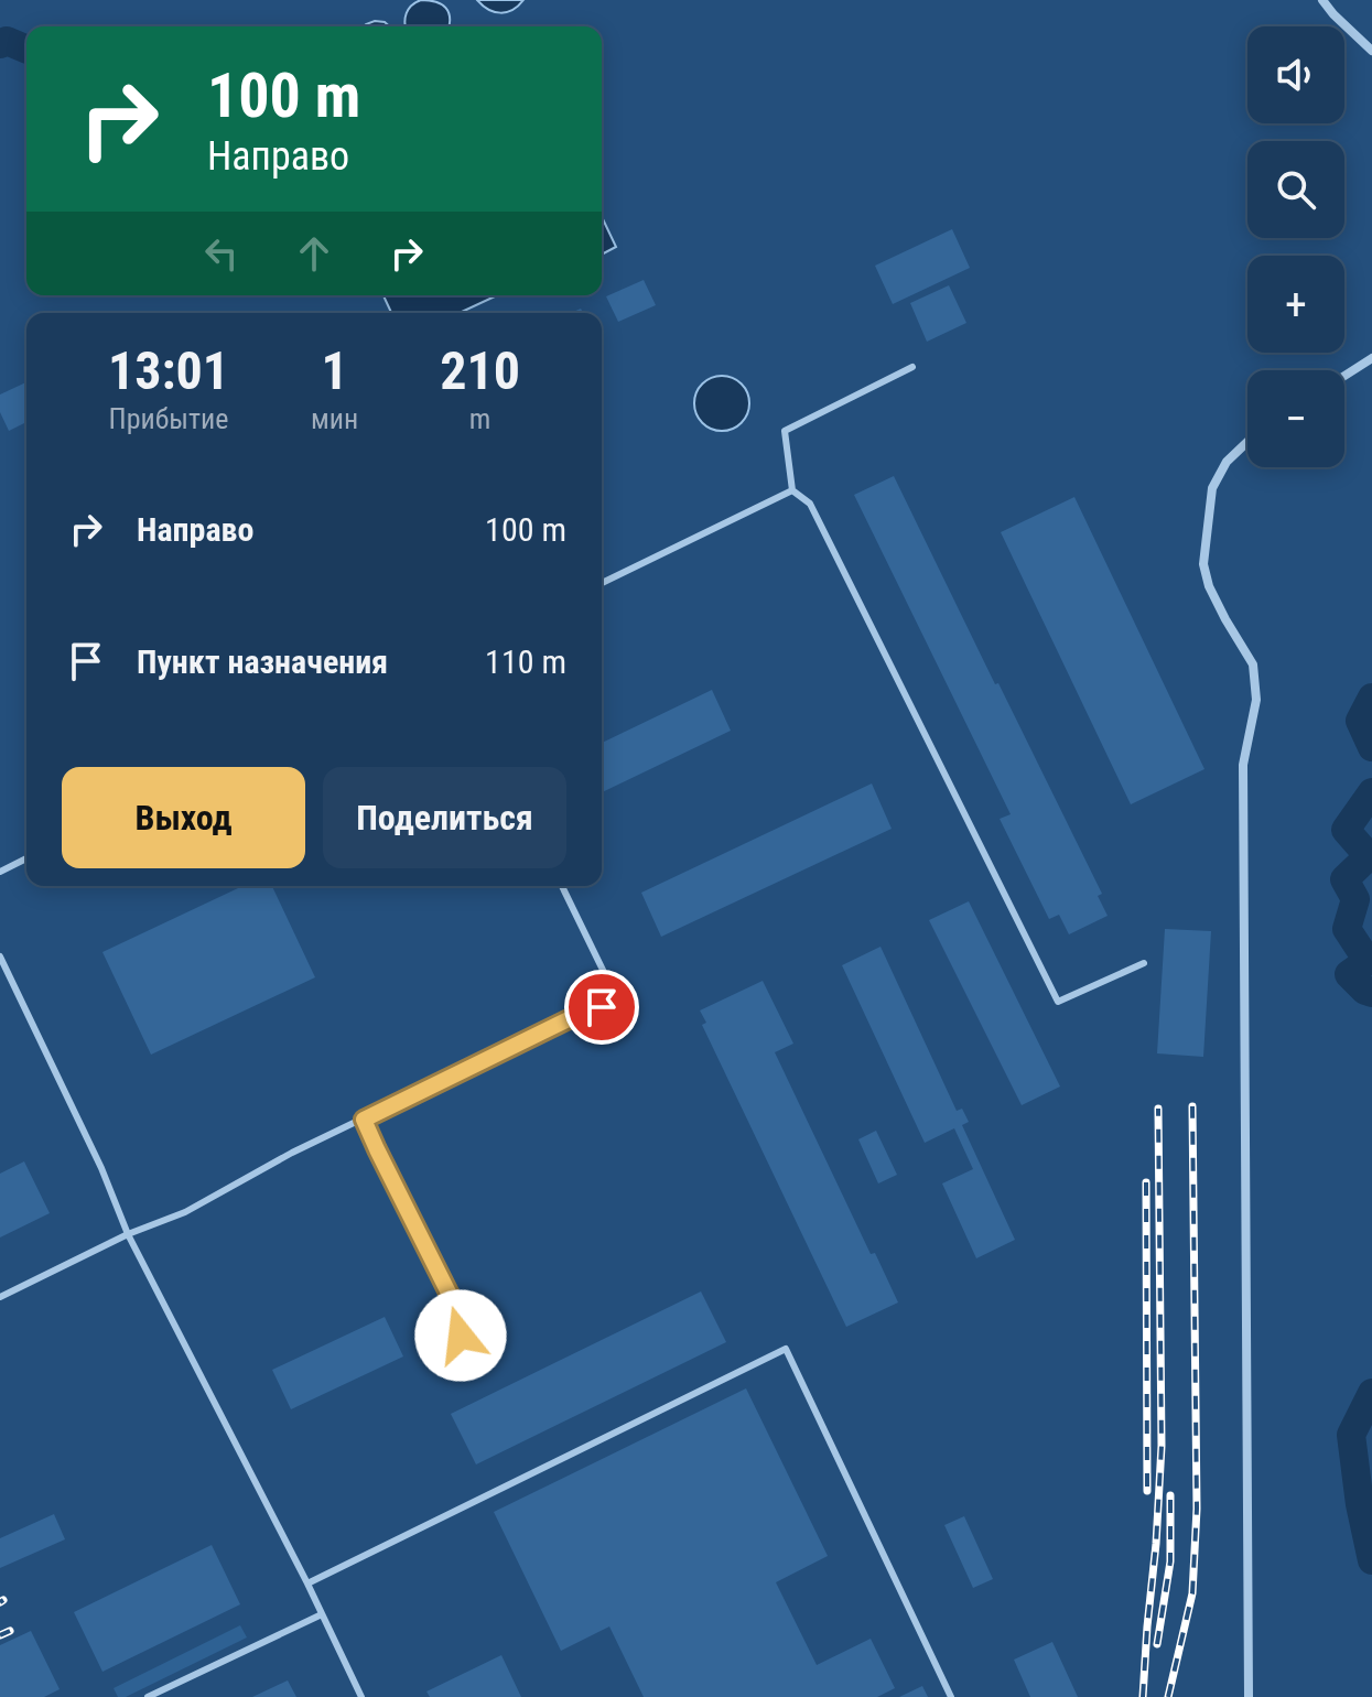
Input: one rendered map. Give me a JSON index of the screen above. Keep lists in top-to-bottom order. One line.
{"page":{"map_buttons":["+","−"],"turn":["100 m","Направо"],"eta":["13:01","Прибытие","1","мин","210","m"],"list":[{"name":"Направо","value":"100 m"},{"name":"Пункт назначения","value":"110 m"}],"buttons":["Выход","Поделиться"]}}
